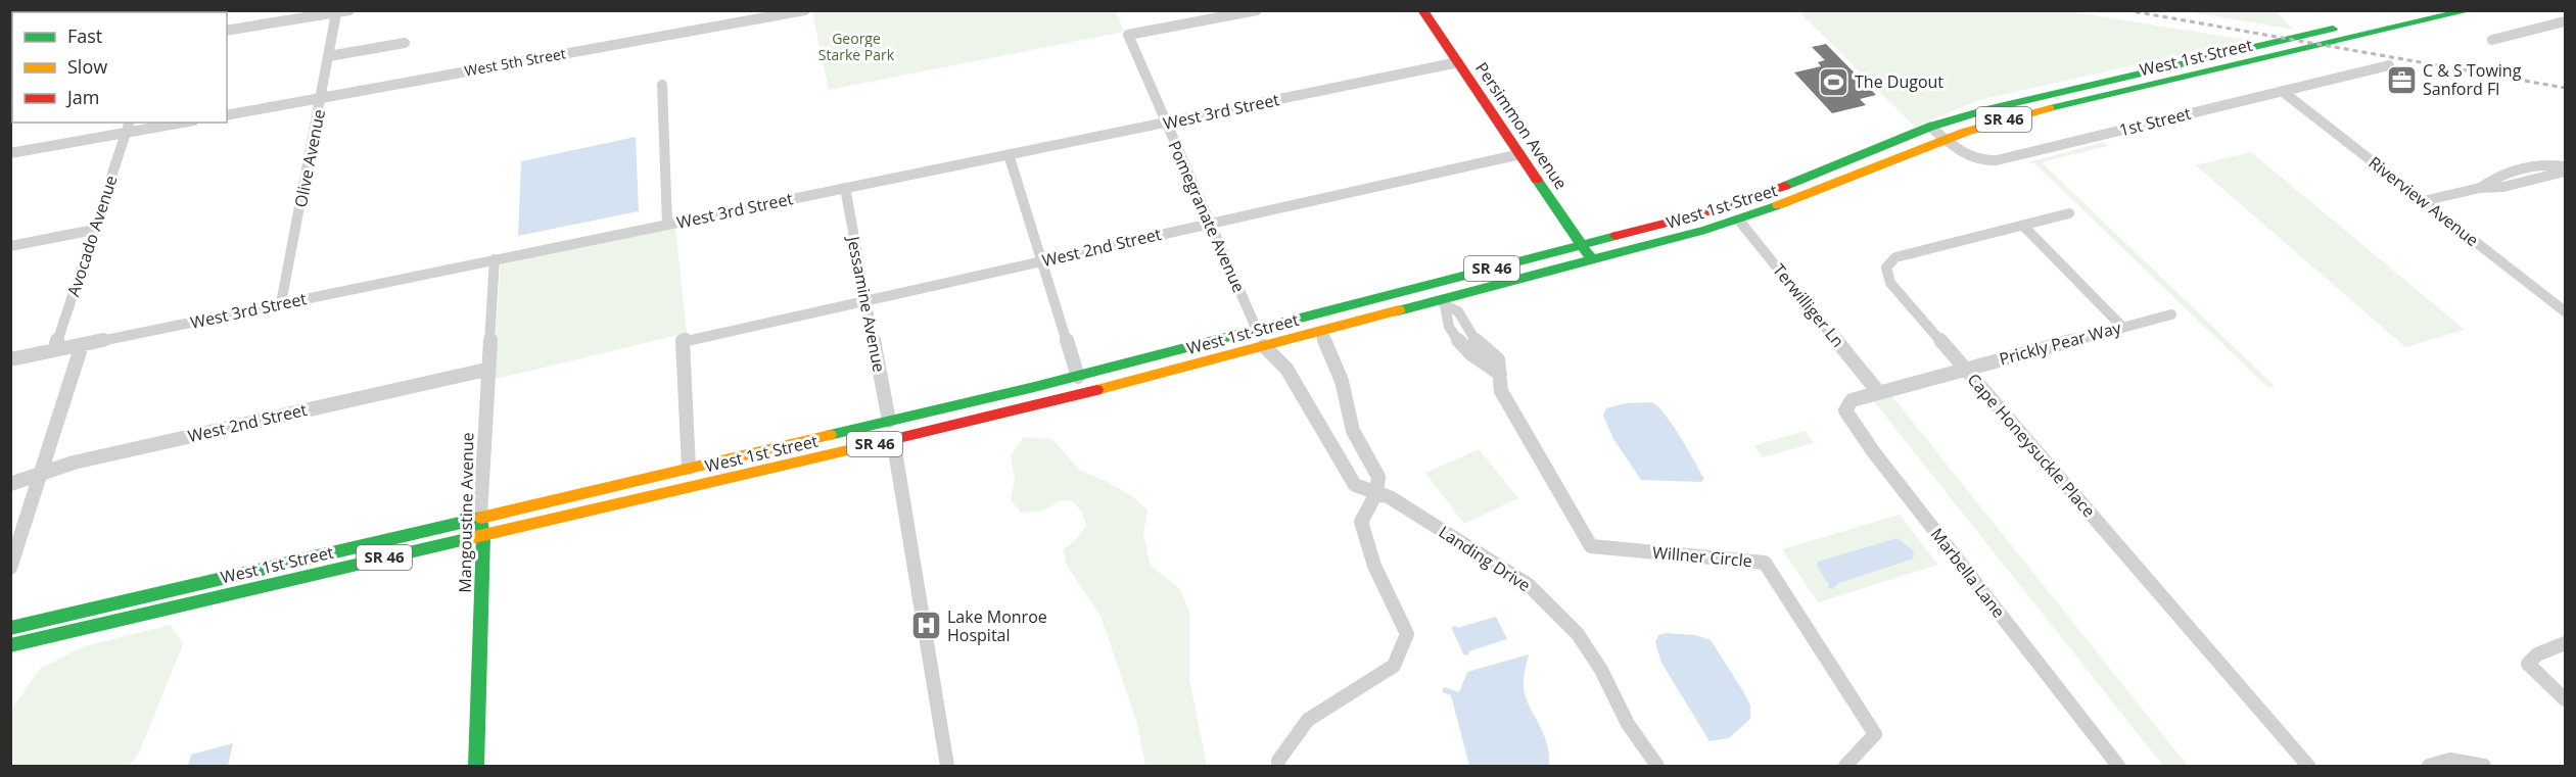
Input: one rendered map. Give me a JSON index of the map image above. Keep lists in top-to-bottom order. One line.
{"streets":{"main road":["West 1st Street","SR 46","Persimmon Avenue","Mangoustine Avenue"],"street":["West 5th Street","West 3rd Street","1st Street","Olive Avenue","Riverview Avenue","Pomegranate Avenue","Avocado Avenue","West 2nd Street","Jessamine Avenue","Terwilliger Ln","Prickly Pear Way","Cape Honeysuckle Place","Willner Circle","Landing Drive","Marbella Lane"]},"crossings":[["West 1st Street","1st Street"],["West 1st Street","Persimmon Avenue"],["West 1st Street","Pomegranate Avenue"],["West 1st Street","West 2nd Street"],["West 1st Street","Jessamine Avenue"],["West 1st Street","Terwilliger Ln"],["West 1st Street","Mangoustine Avenue"],["West 1st Street","Willner Circle"],["West 1st Street","Landing Drive"],["West 5th Street","Olive Avenue"],["West 3rd Street","Persimmon Avenue"],["West 3rd Street","Olive Avenue"],["West 3rd Street","Pomegranate Avenue"],["West 3rd Street","Avocado Avenue"],["West 3rd Street","Jessamine Avenue"],["West 3rd Street","Mangoustine Avenue"],["1st Street","Riverview Avenue"],["Persimmon Avenue","West 2nd Street"],["Pomegranate Avenue","West 2nd Street"],["West 2nd Street","Jessamine Avenue"],["West 2nd Street","Mangoustine Avenue"],["Terwilliger Ln","Prickly Pear Way"],["Terwilliger Ln","Marbella Lane"],["Prickly Pear Way","Cape Honeysuckle Place"],["Prickly Pear Way","Marbella Lane"]],"parks":["George Starke Park"],"places":{"office":["C & S Towing Sanford Fl"],"sports":["The Dugout"],"hospital":["Lake Monroe Hospital"]},"legend":["Fast","Slow","Jam"]}
